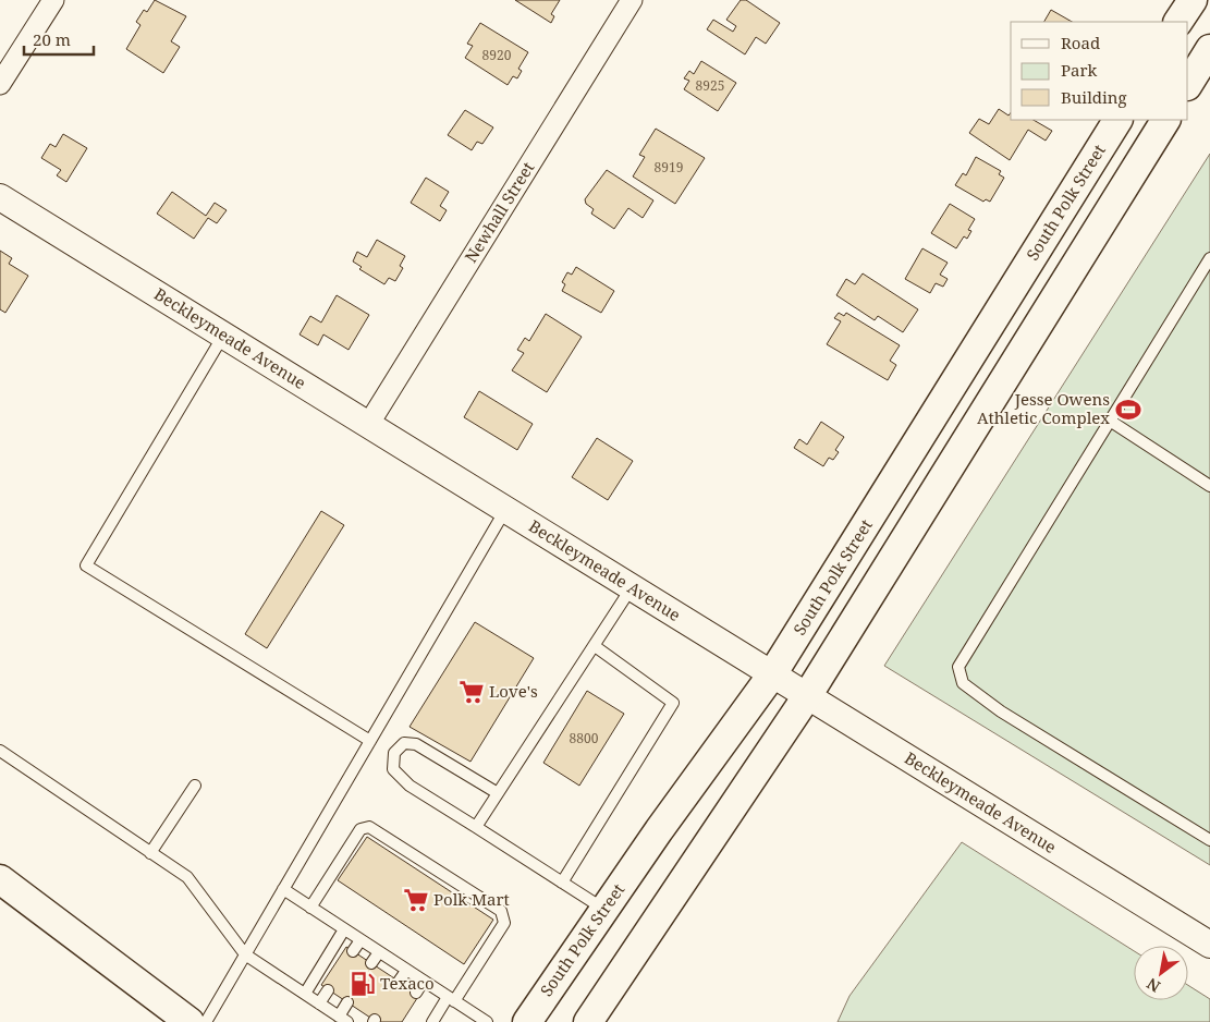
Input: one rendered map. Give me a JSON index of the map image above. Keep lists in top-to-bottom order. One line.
{"streets":{"main road":["South Polk Street"],"street":["Newhall Street","Beckleymeade Avenue"]},"crossings":[["South Polk Street","Beckleymeade Avenue"],["Newhall Street","Beckleymeade Avenue"]],"places":{"sports":["Jesse Owens Athletic Complex"],"supermarket":["Love's","Polk Mart"],"fuel station":["Texaco"]},"house_numbers":["8920","8925","8919","8800"],"legend":["Road","Park","Building"],"scale_bar":"20 m","north":"bottom left"}
